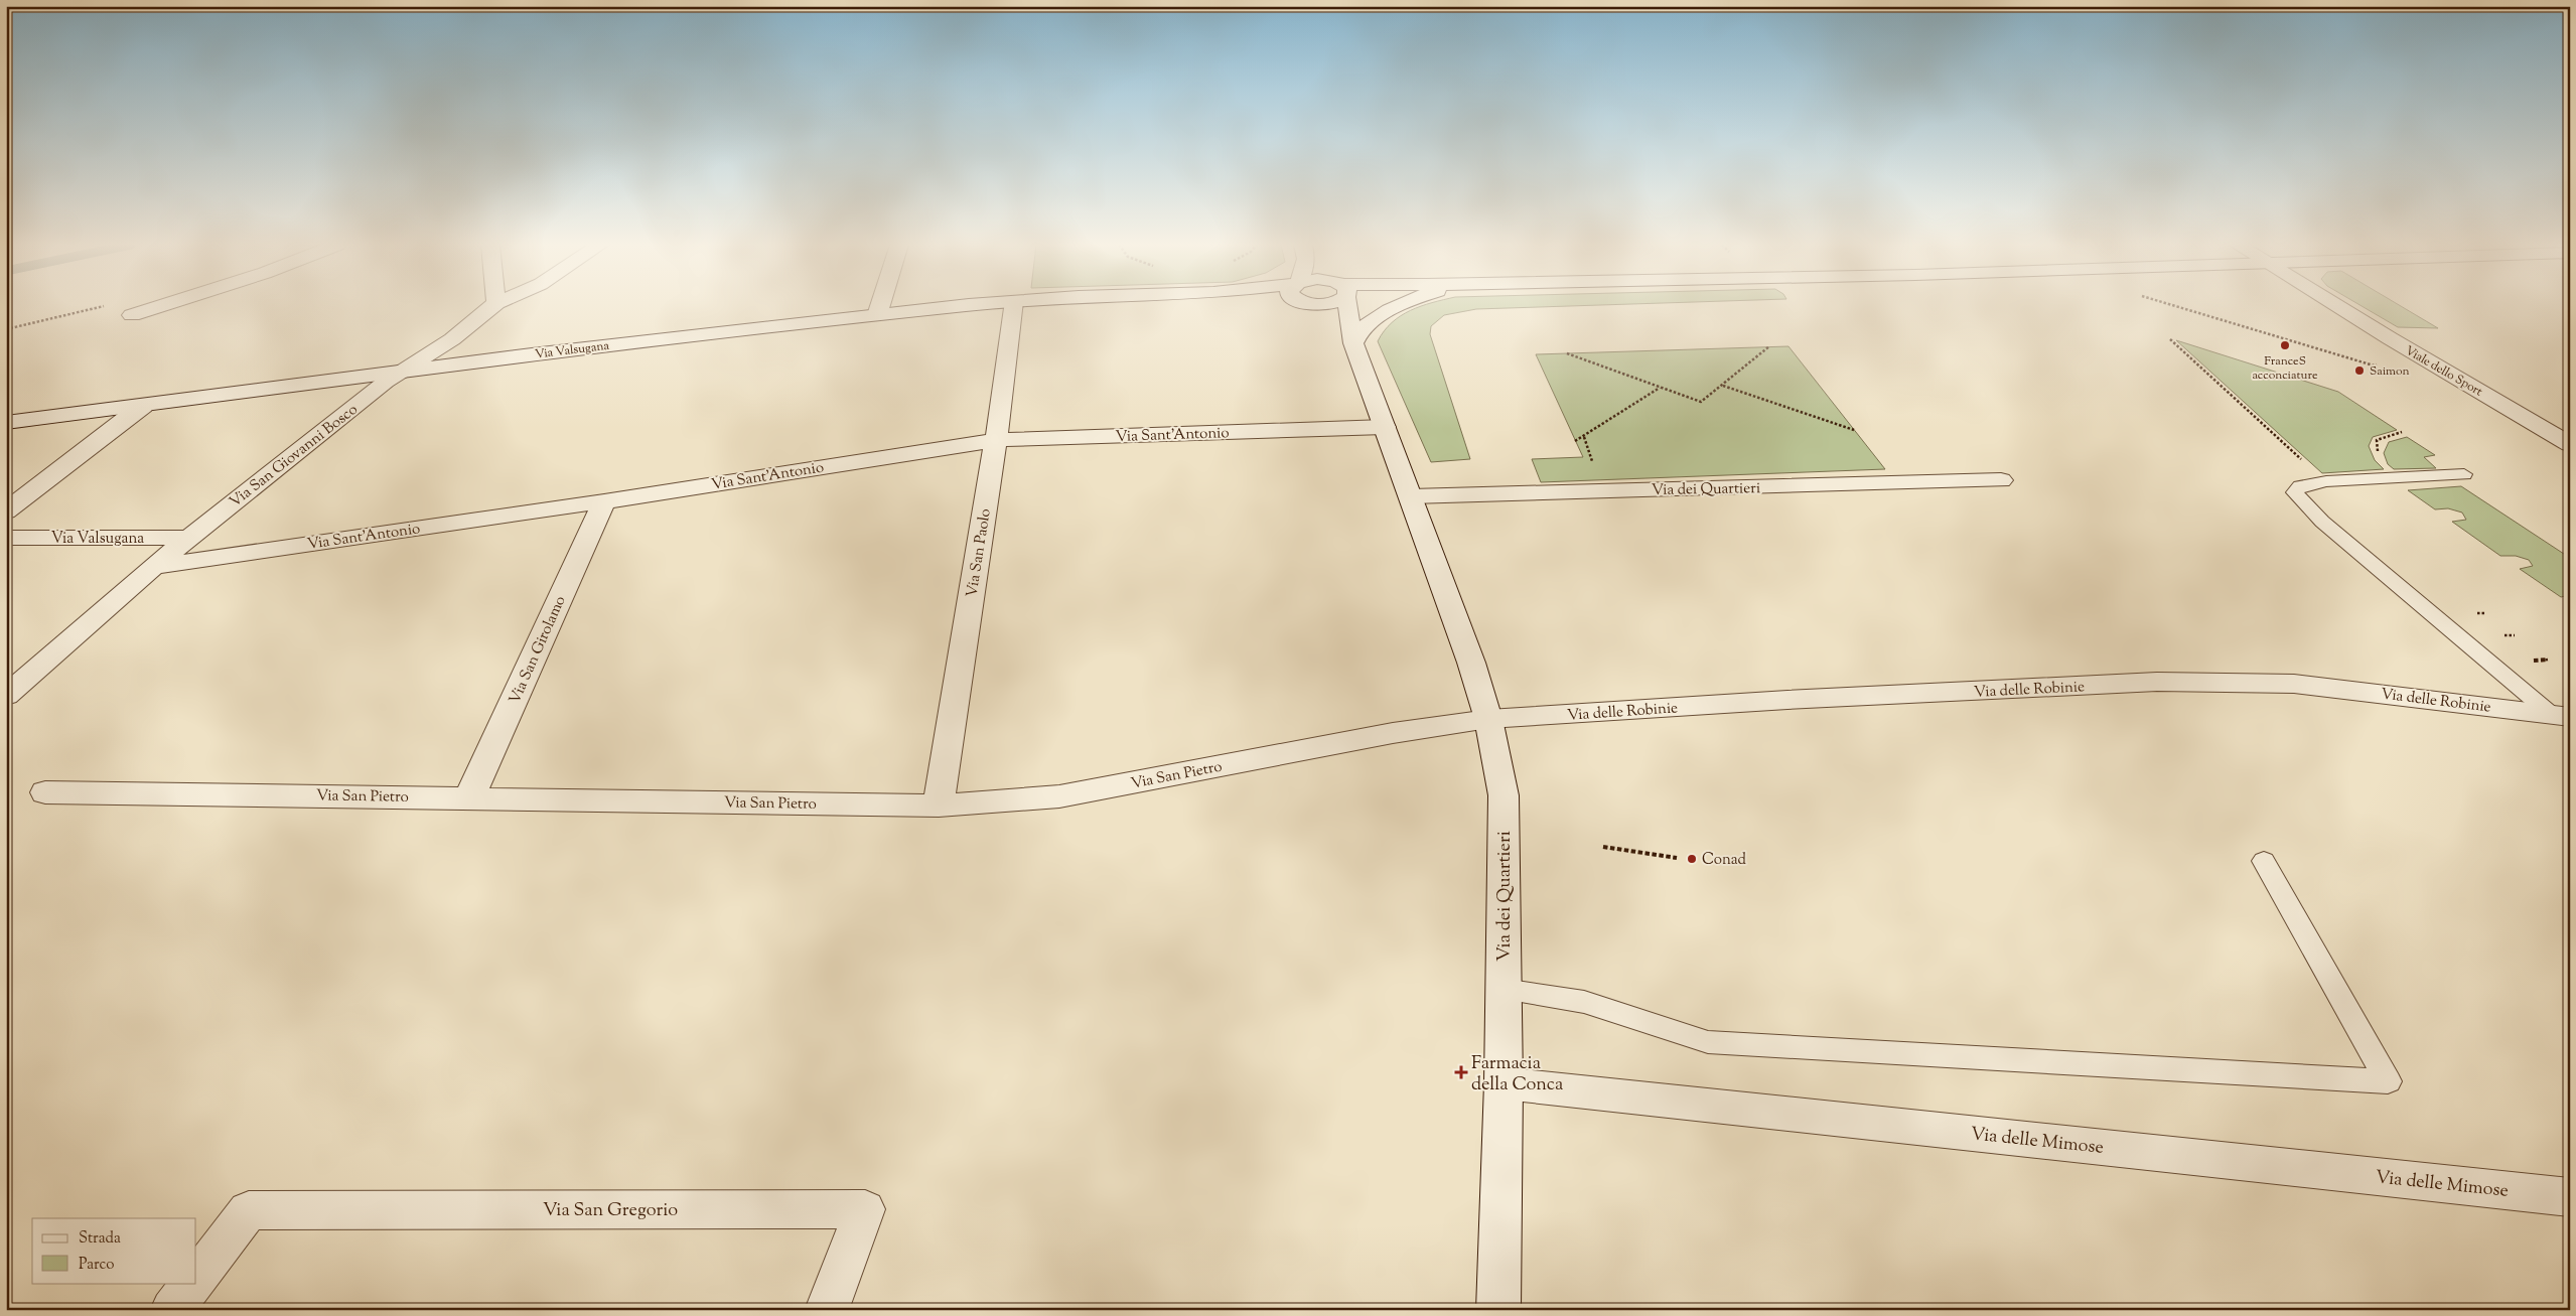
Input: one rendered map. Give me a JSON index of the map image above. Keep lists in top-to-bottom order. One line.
{"streets":{"street":["Via Valsugana","Viale dello Sport","Via Sant'Antonio","Via San Giovanni Bosco","Via dei Quartieri","Via San Paolo","Via San Girolamo","Via delle Robinie","Via San Pietro","Via delle Mimose","Via San Gregorio"]},"crossings":[["Via Valsugana","Via San Giovanni Bosco"],["Via Sant'Antonio","Via San Giovanni Bosco"],["Via Sant'Antonio","Via dei Quartieri"],["Via Sant'Antonio","Via San Paolo"],["Via Sant'Antonio","Via San Girolamo"],["Via dei Quartieri","Via delle Robinie"],["Via dei Quartieri","Via San Pietro"],["Via dei Quartieri","Via delle Mimose"],["Via San Paolo","Via San Pietro"],["Via San Girolamo","Via San Pietro"],["Via delle Robinie","Via San Pietro"]],"places":{"other":["FranceS acconciature","Saimon","Conad"],"health":["Farmacia della Conca"]},"legend":["Strada","Parco"]}
